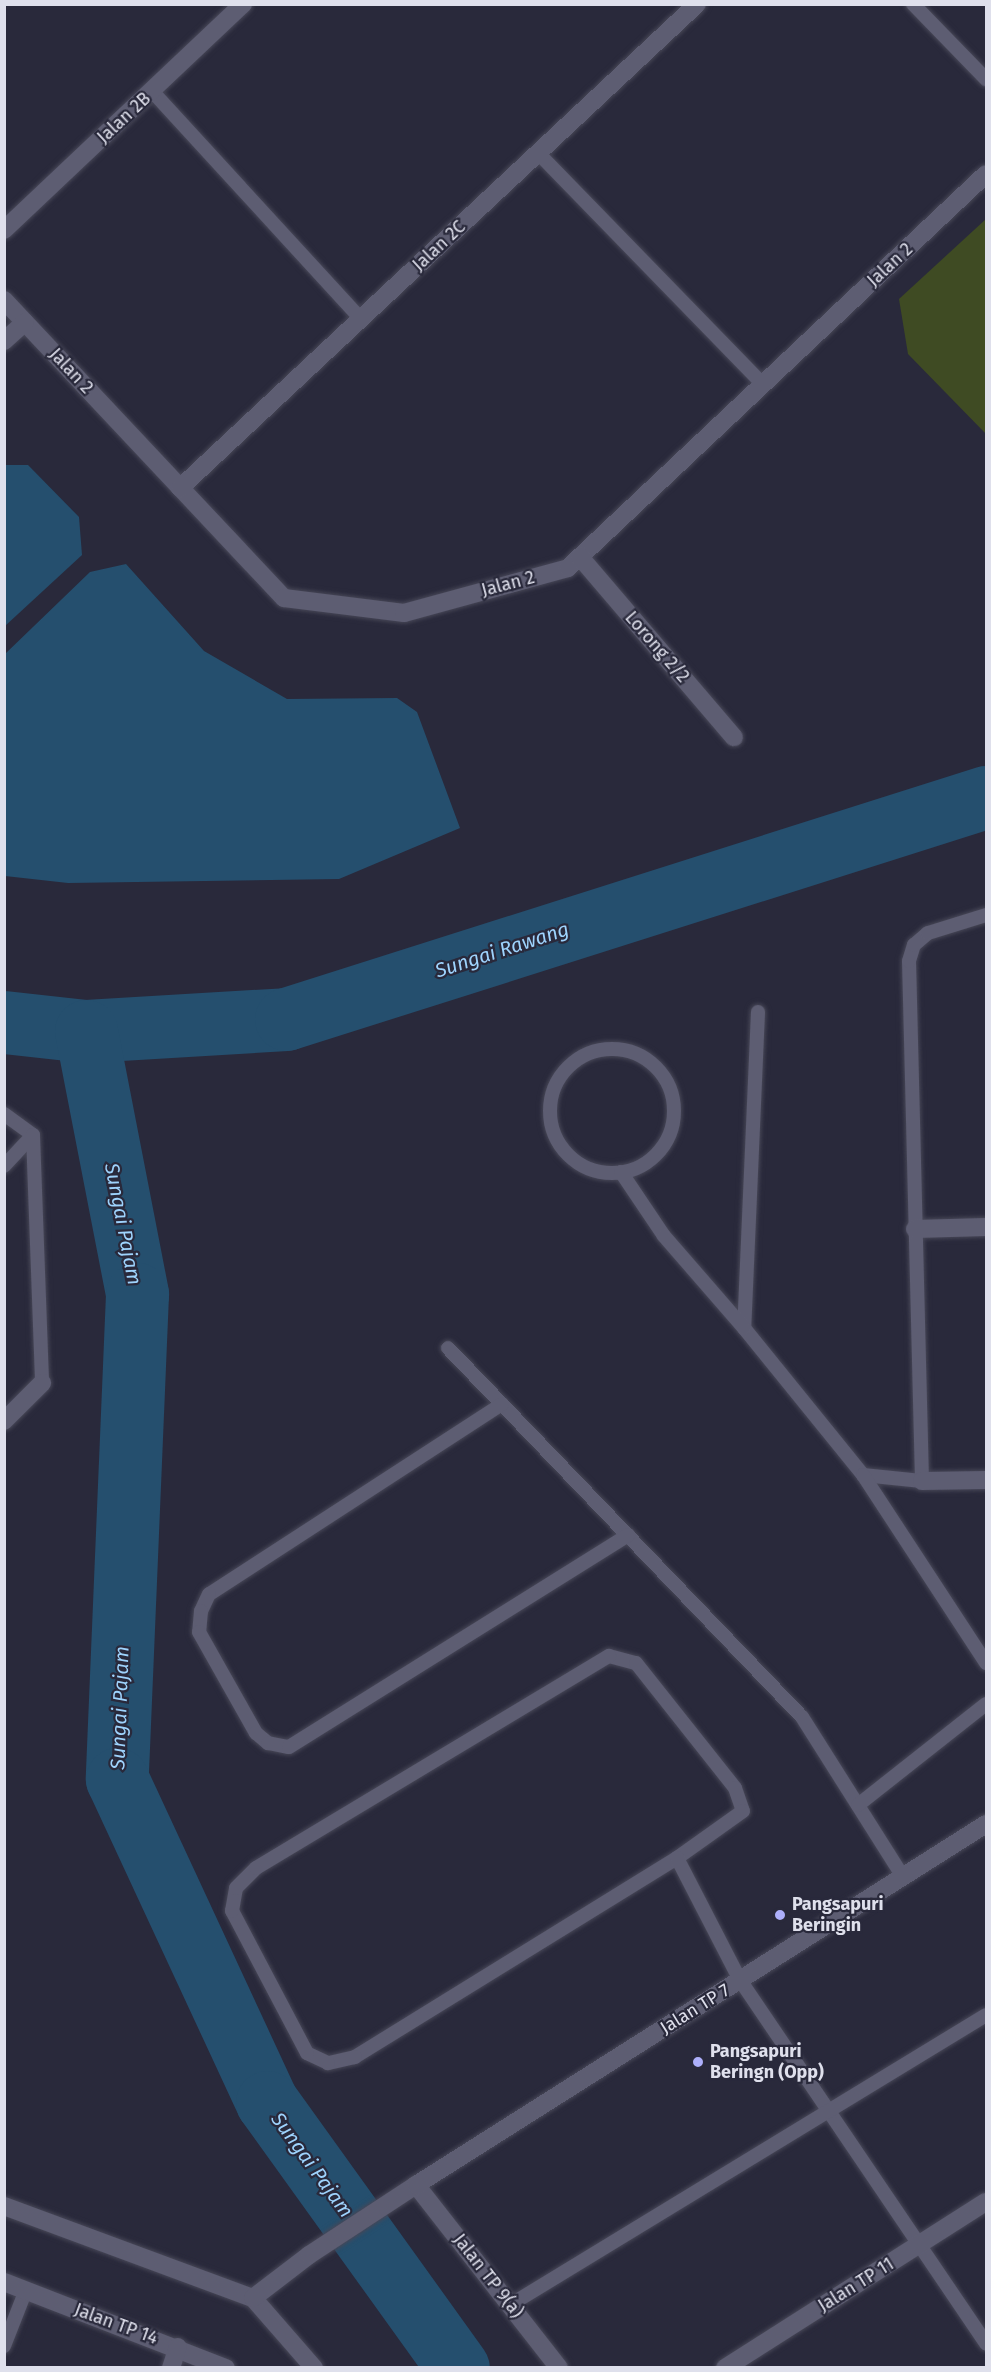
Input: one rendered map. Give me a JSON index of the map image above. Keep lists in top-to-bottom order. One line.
{"streets":{"street":["Jalan 2B","Jalan 2C","Jalan 2","Lorong 2/2","Jalan TP 7","Jalan TP 9(a)","Jalan TP 11","Jalan TP 14"]},"crossings":[["Jalan 2C","Jalan 2"],["Jalan 2","Lorong 2/2"],["Jalan TP 7","Jalan TP 9(a)"]],"water":["Sungai Rawang","Sungai Pajam"],"places":["Pangsapuri Beringin","Pangsapuri Beringn (Opp)"]}
